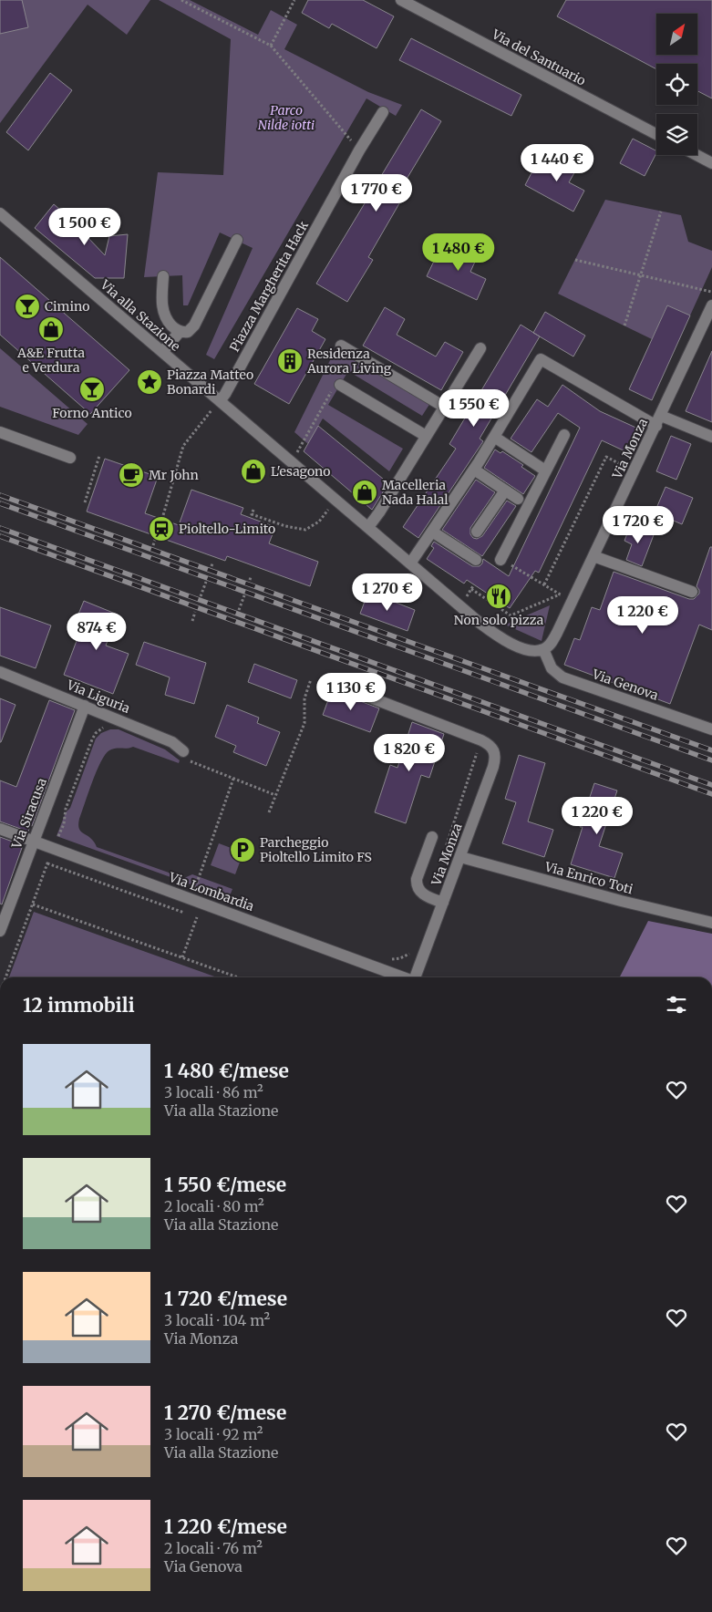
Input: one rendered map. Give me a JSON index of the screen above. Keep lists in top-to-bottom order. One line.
{"streets":{"street":["Via del Santuario","Piazza Margherita Hack","Via alla Stazione","Via Monza","Via Genova","Via Liguria","Via Siracusa","Via Enrico Toti","Via Lombardia"]},"crossings":[["Piazza Margherita Hack","Via alla Stazione"],["Via alla Stazione","Via Monza"],["Via alla Stazione","Via Genova"],["Via Monza","Via Genova"],["Via Monza","Via Enrico Toti"],["Via Liguria","Via Siracusa"],["Via Siracusa","Via Lombardia"]],"parks":["Parco Nilde iotti"],"places":{"bar":["Cimino","Forno Antico"],"shop":["A&E Frutta e Verdura","L'esagono","Macelleria Nada Halal"],"building":["Residenza Aurora Living"],"place":["Piazza Matteo Bonardi"],"cafe":["Mr John"],"station":["Pioltello-Limito"],"restaurant":["Non solo pizza"],"parking":["Parcheggio Pioltello Limito FS"]},"north":"top right","page":{"price":["1 440 €","1 770 €","1 500 €","1 480 €","1 550 €","1 720 €","1 270 €","1 220 €","874 €","1 130 €","1 820 €","1 220 €"],"heading":"12 immobili","list":[{"name":"1 480 €/mese","note":"3 locali · 86 m² · Via alla Stazione"},{"name":"1 550 €/mese","note":"2 locali · 80 m² · Via alla Stazione"},{"name":"1 720 €/mese","note":"3 locali · 104 m² · Via Monza"},{"name":"1 270 €/mese","note":"3 locali · 92 m² · Via alla Stazione"},{"name":"1 220 €/mese","note":"2 locali · 76 m² · Via Genova"}]}}
